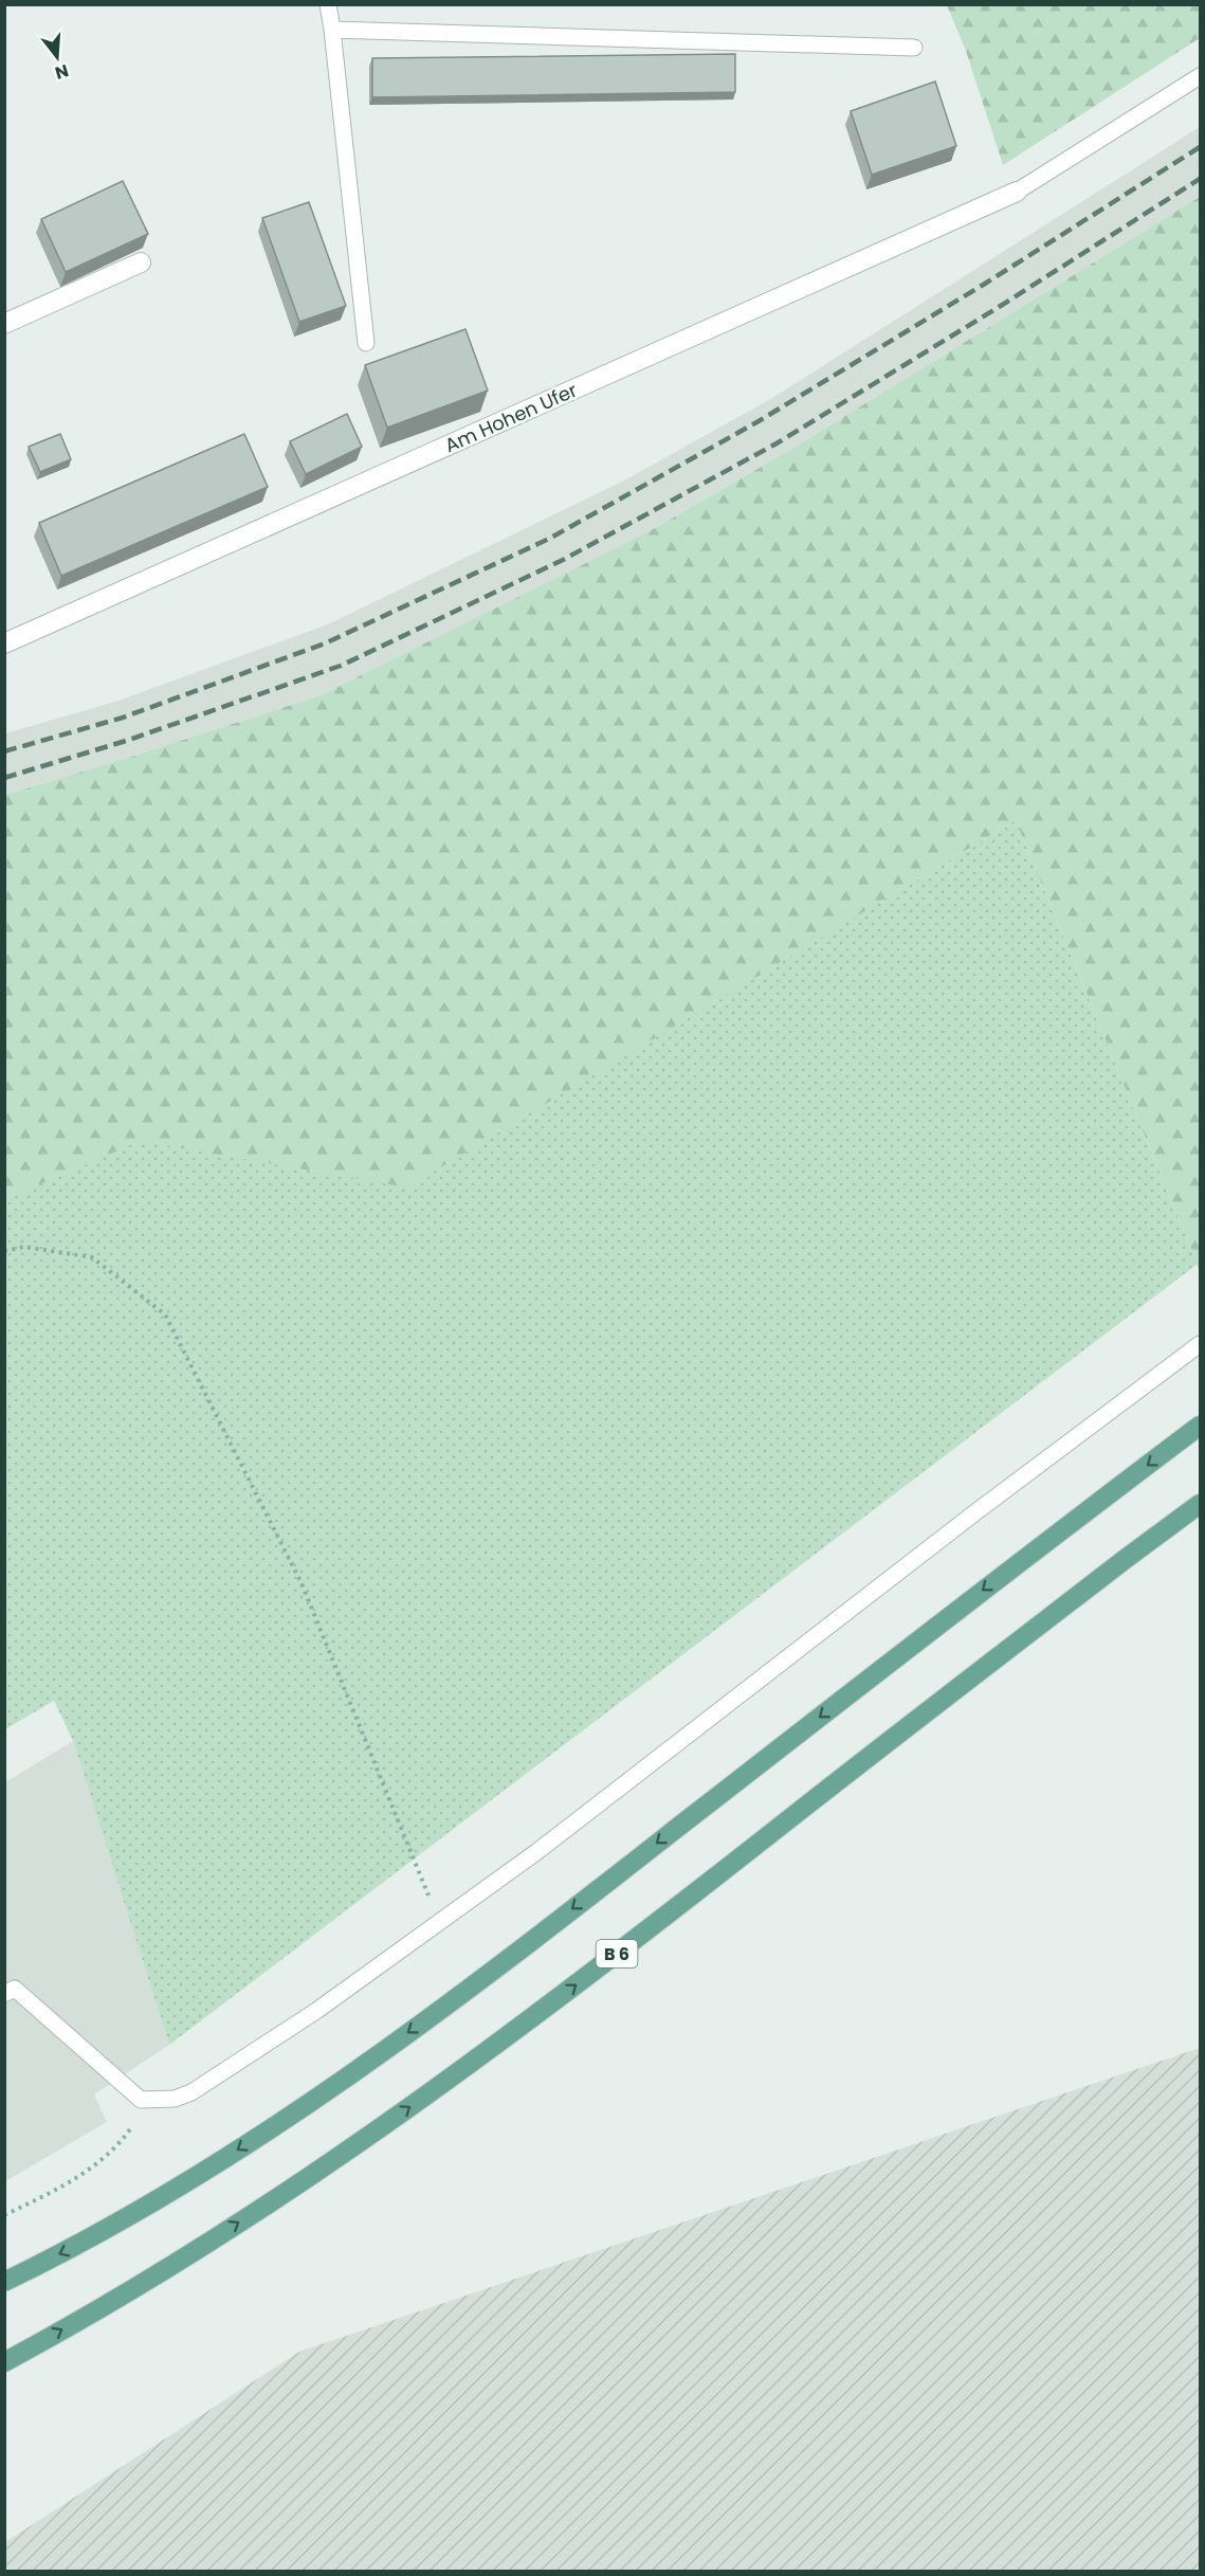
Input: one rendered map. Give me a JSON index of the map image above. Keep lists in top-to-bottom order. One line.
{"streets":{"main road":["B 6"],"street":["Am Hohen Ufer"]},"north":"bottom"}
